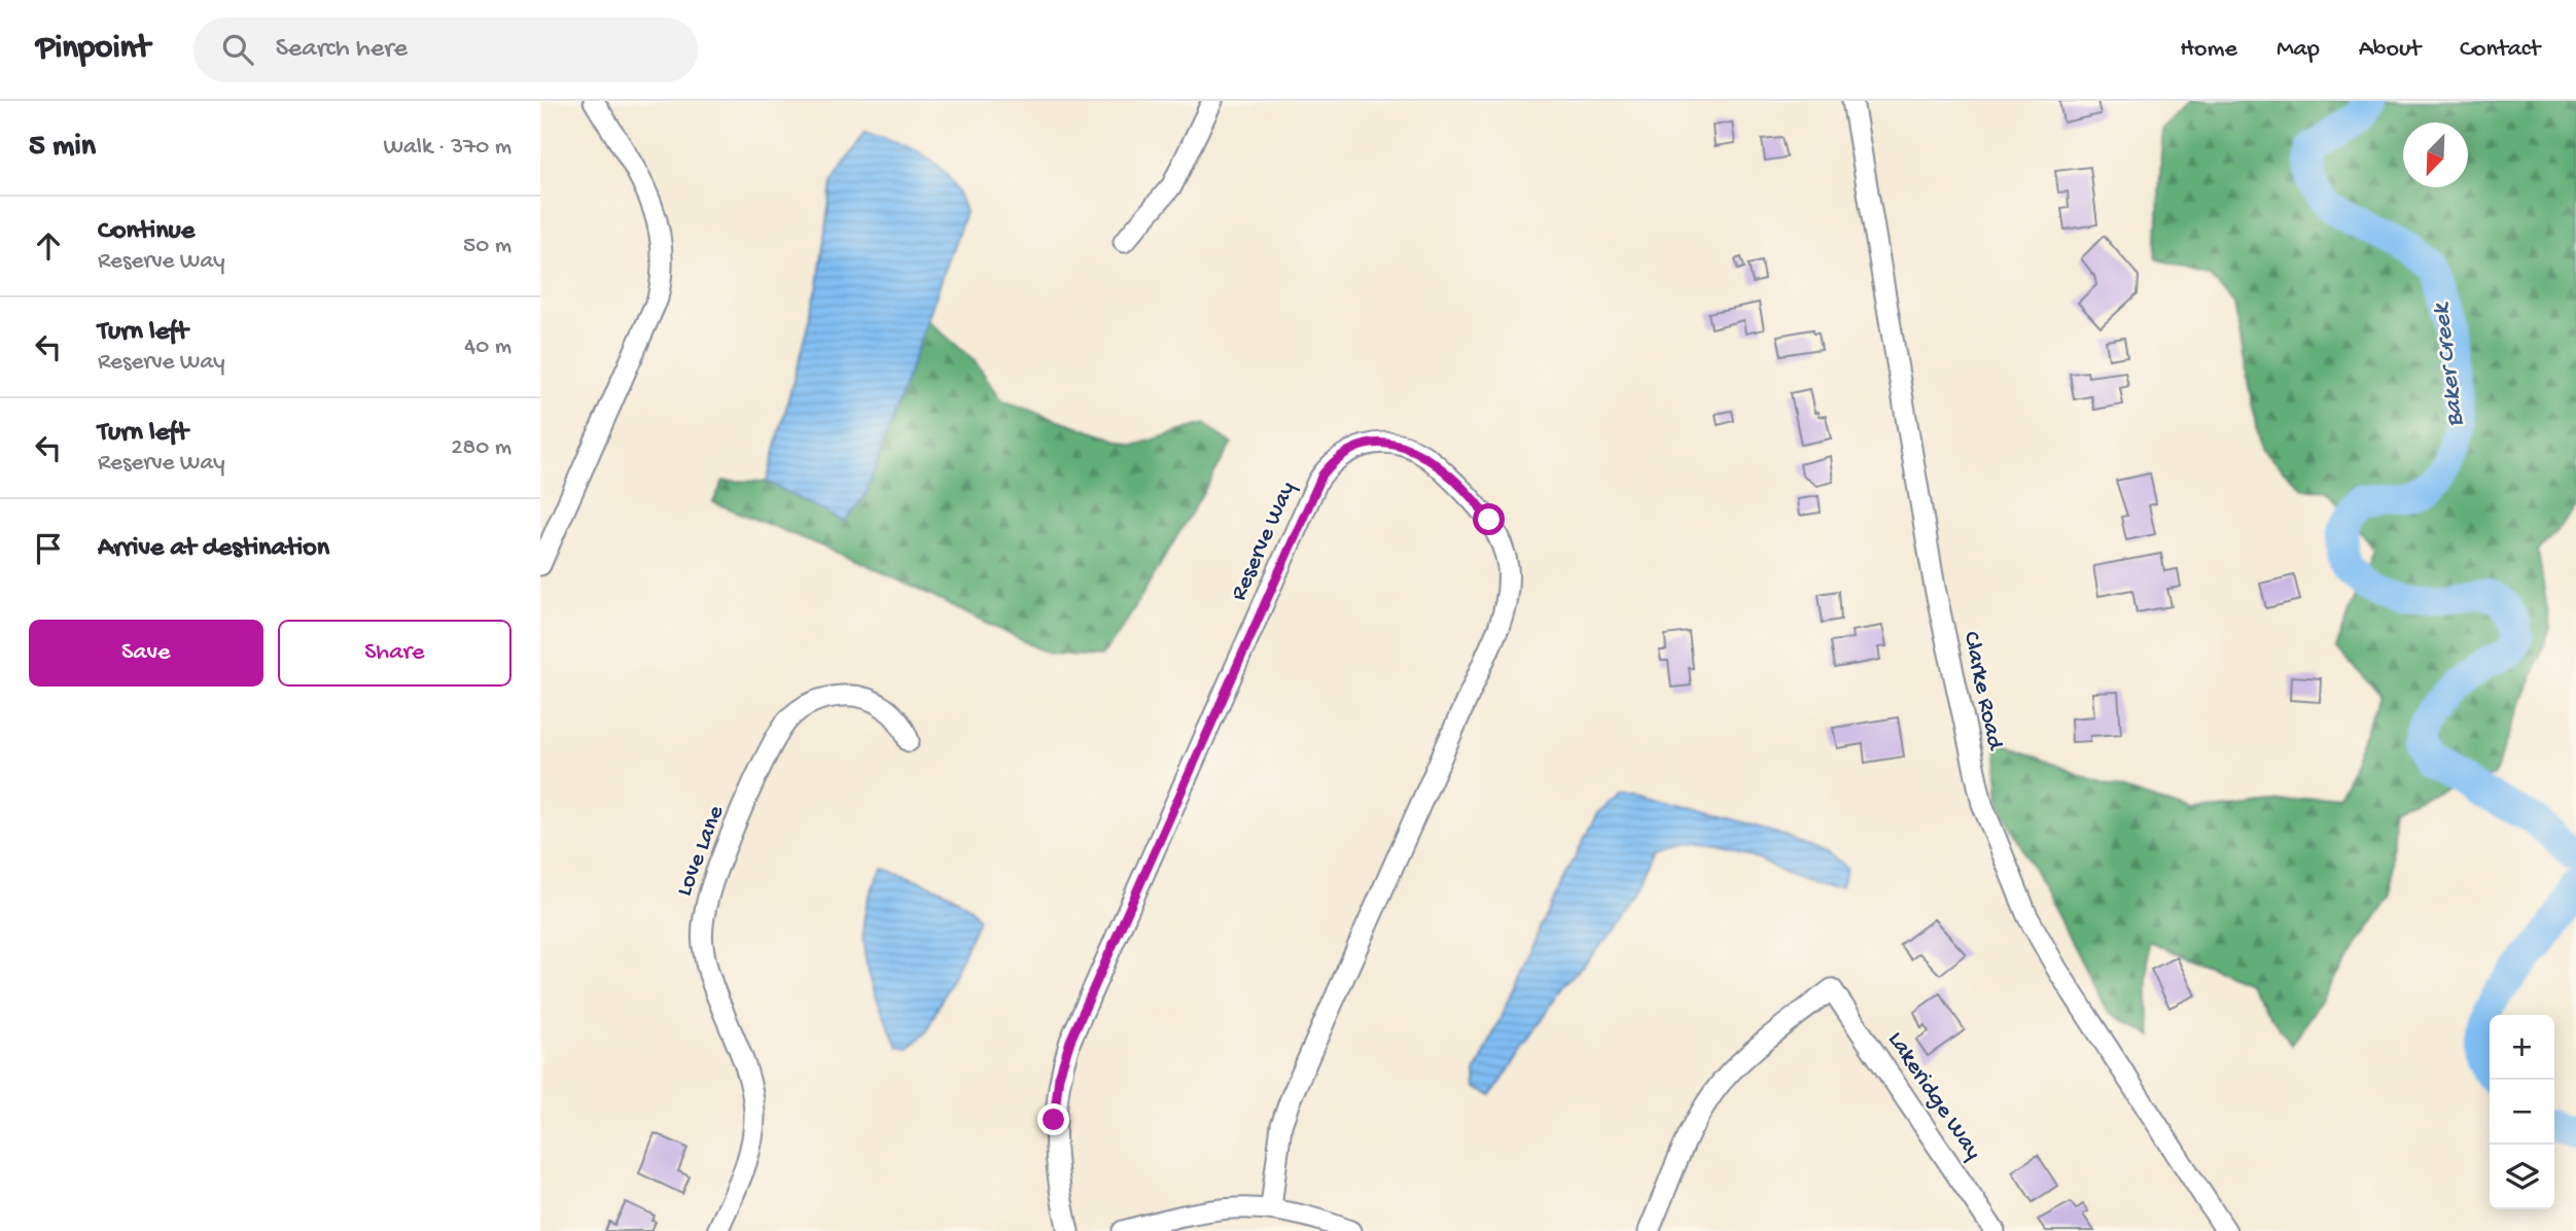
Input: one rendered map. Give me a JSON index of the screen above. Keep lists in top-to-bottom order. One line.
{"streets":{"street":["Reserve Way","Clarke Road","Love Lane","Lakeridge Way"]},"water":["Baker Creek"],"north":"bottom left","page":{"header":"Pinpoint","search":"Search here","nav":["Home","Map","About","Contact"],"heading":["5 min","Walk · 370 m"],"list":[["Continue","Reserve Way","50 m"],["Turn left","Reserve Way","40 m"],["Turn left","Reserve Way","280 m"],"Arrive at destination"],"buttons":["Save","Share"],"map_buttons":["+","−"]}}
